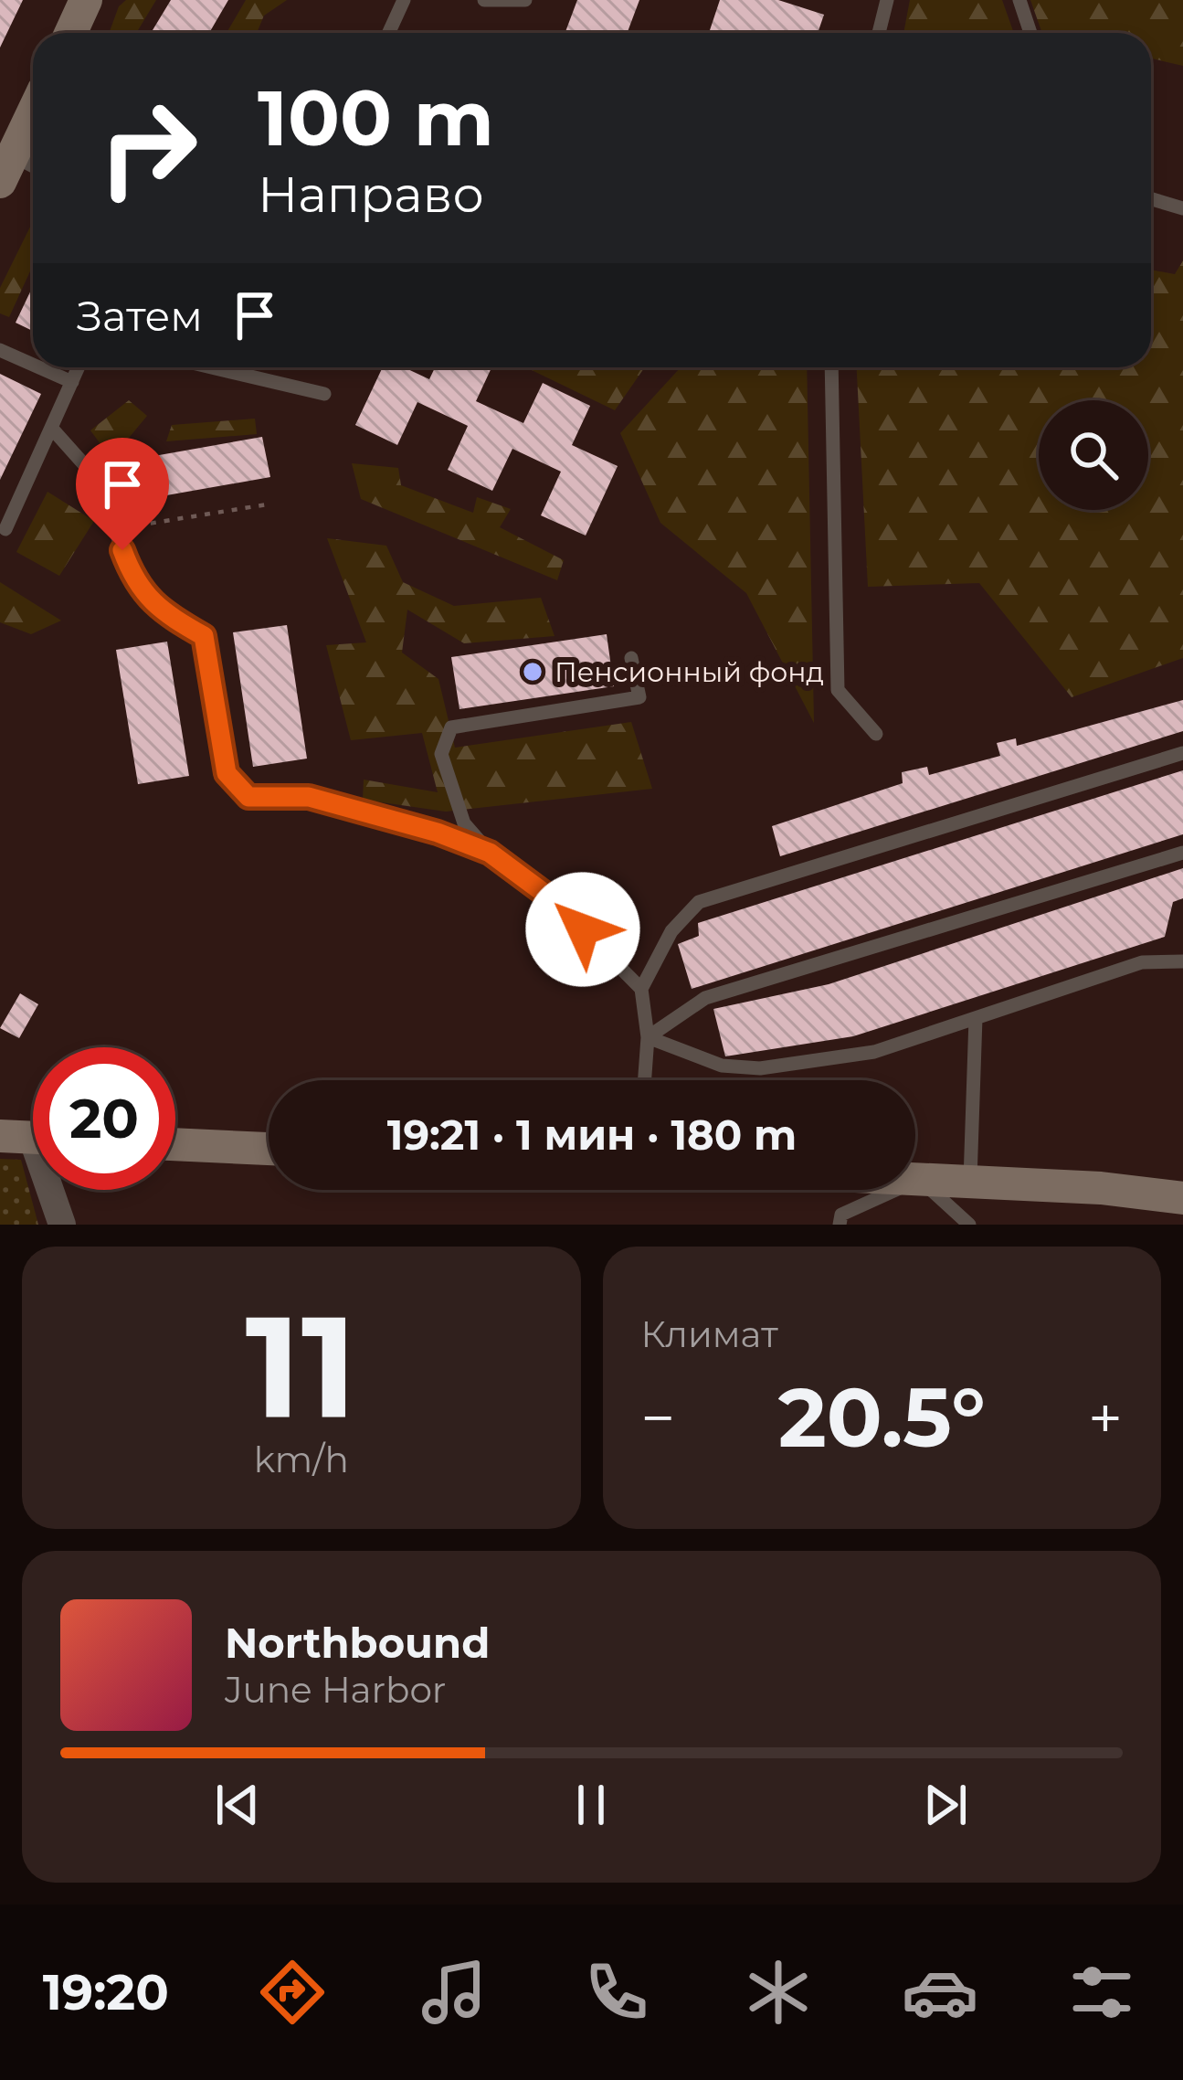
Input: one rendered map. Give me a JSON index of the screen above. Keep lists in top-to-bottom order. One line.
{"places":["Пенсионный фонд"],"page":{"turn":["100 m","Направо"],"then":"Затем","limit":"20","trip":"19:21 · 1 мин · 180 m","tile":[["11","km/h"],"Климат"],"heat":["−","20.5°","+"],"song":["Northbound","June Harbor"],"tabs":"19:20"}}
